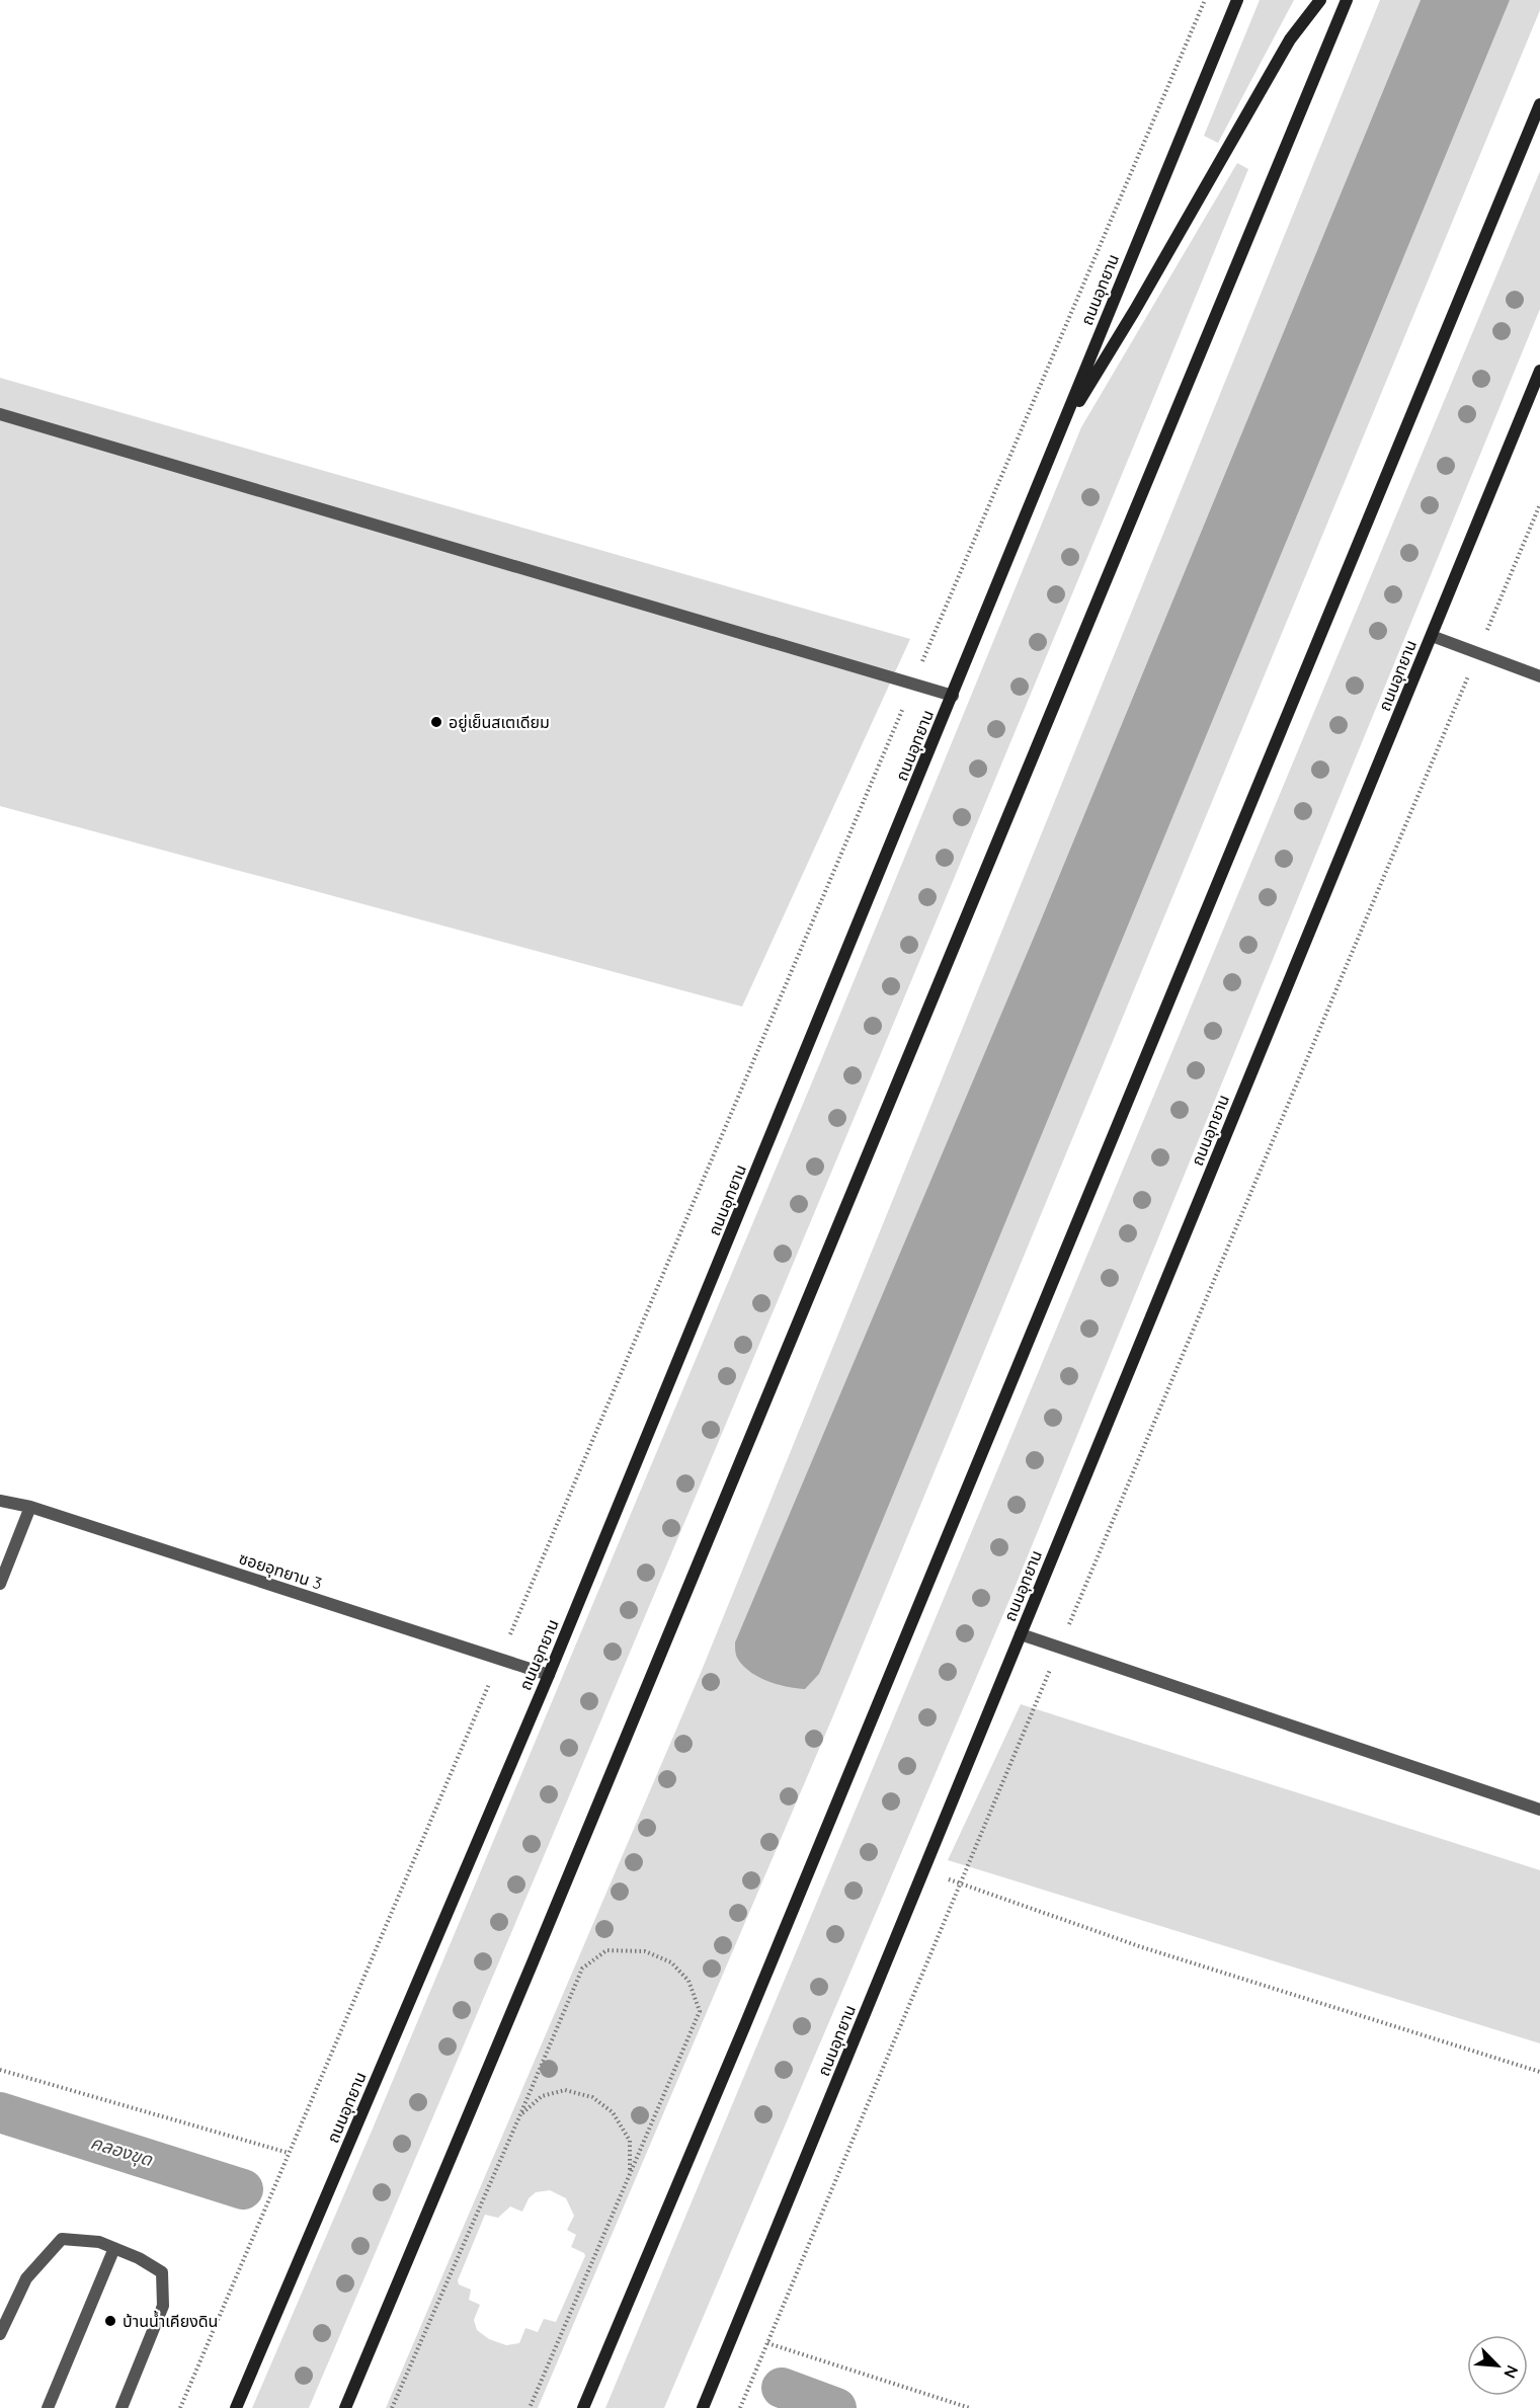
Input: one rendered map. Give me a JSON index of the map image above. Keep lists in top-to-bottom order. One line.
{"streets":{"main road":["ถนนอุทยาน"],"street":["ซอยอุทยาน 3"]},"crossings":[["ถนนอุทยาน","ซอยอุทยาน 3"]],"water":["คลองขุด"],"places":["อยู่เย็นสเตเดียม","บ้านน้ำเคียงดิน"],"north":"bottom right"}
